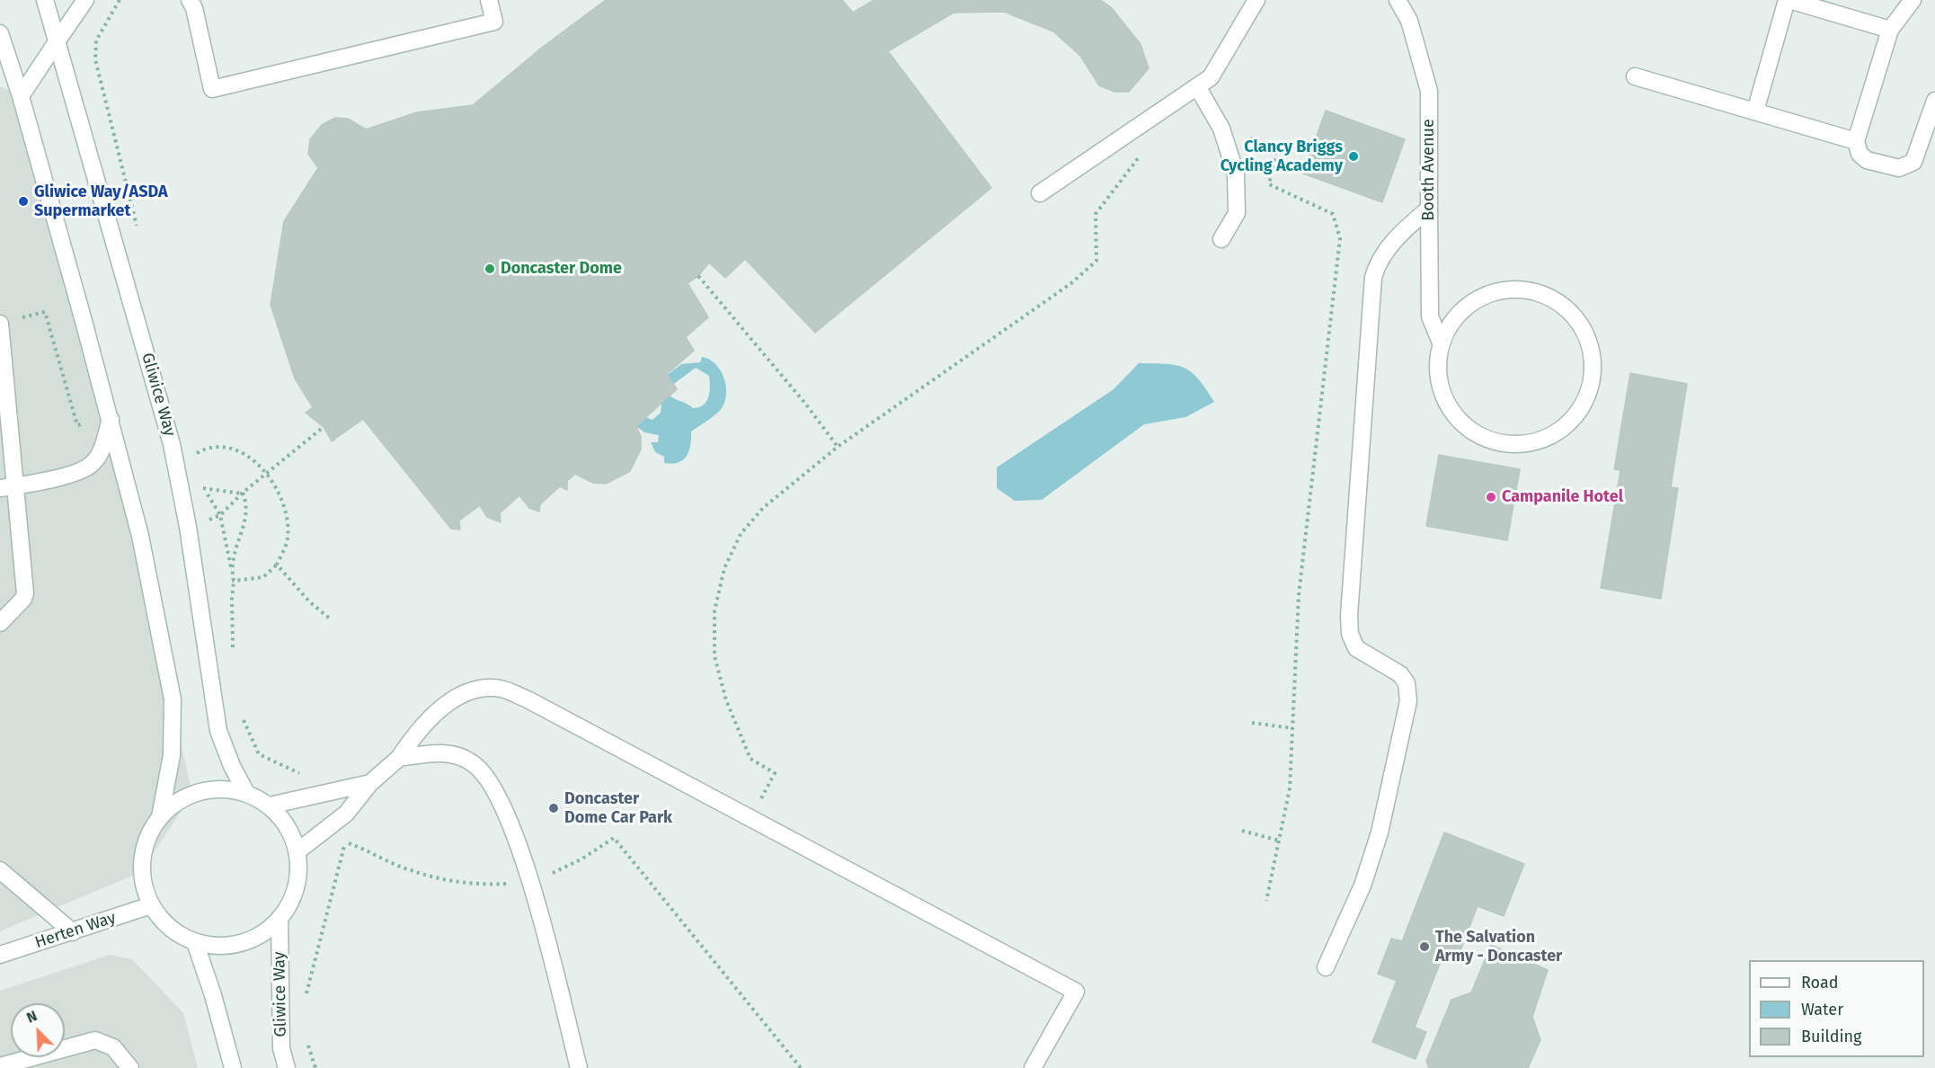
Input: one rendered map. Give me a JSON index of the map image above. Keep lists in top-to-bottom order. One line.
{"streets":{"street":["Booth Avenue","Gliwice Way","Herten Way"]},"crossings":[["Gliwice Way","Herten Way"]],"places":["Clancy Briggs Cycling Academy","Gliwice Way/ASDA Supermarket","Doncaster Dome","Campanile Hotel","Doncaster Dome Car Park","The Salvation Army - Doncaster"],"legend":["Road","Water","Building"],"north":"top left"}
